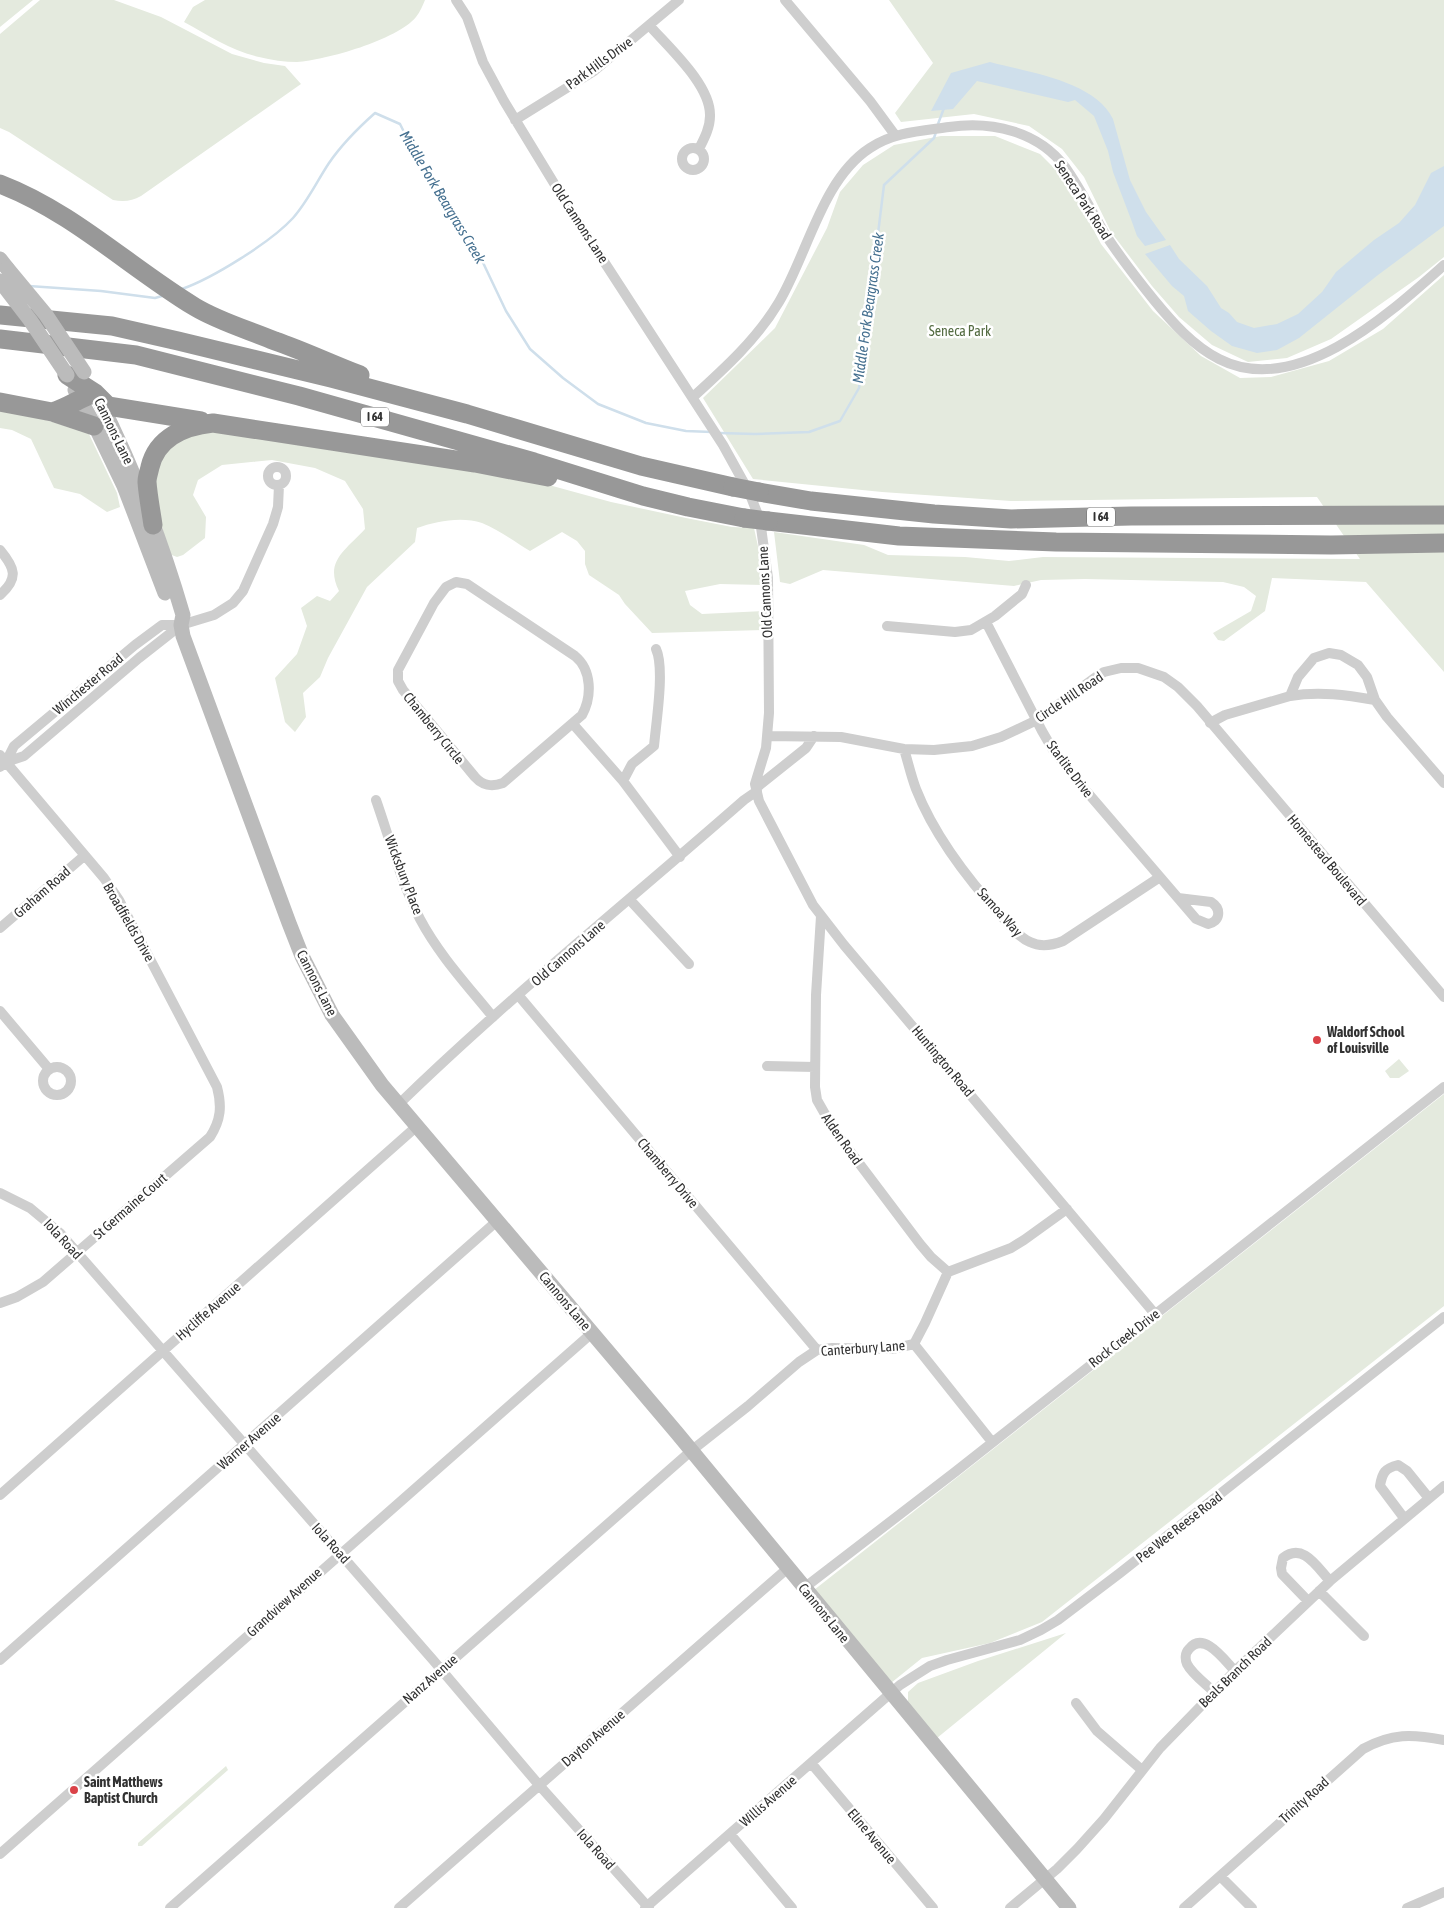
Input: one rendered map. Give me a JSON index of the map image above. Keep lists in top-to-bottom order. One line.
{"streets":{"highway":["I 64"],"main road":["Cannons Lane"],"street":["Park Hills Drive","Seneca Park Road","Old Cannons Lane","Winchester Road","Circle Hill Road","Chamberry Circle","Starlite Drive","Homestead Boulevard","Wicksbury Place","Graham Road","Samoa Way","Broadfields Drive","Huntington Road","Alden Road","Chamberry Drive","St Germaine Court","Iola Road","Hycliffe Avenue","Rock Creek Drive","Canterbury Lane","Warner Avenue","Pee Wee Reese Road","Grandview Avenue","Beals Branch Road","Nanz Avenue","Dayton Avenue","Trinity Road","Willis Avenue","Eline Avenue"]},"crossings":[["Park Hills Drive","Old Cannons Lane"],["Seneca Park Road","Old Cannons Lane"],["Old Cannons Lane","Cannons Lane"],["Old Cannons Lane","Circle Hill Road"],["Old Cannons Lane","Wicksbury Place"],["Old Cannons Lane","Huntington Road"],["Old Cannons Lane","Chamberry Drive"],["Cannons Lane","Winchester Road"],["Cannons Lane","Hycliffe Avenue"],["Cannons Lane","Rock Creek Drive"],["Cannons Lane","Canterbury Lane"],["Cannons Lane","Warner Avenue"],["Cannons Lane","Pee Wee Reese Road"],["Cannons Lane","Grandview Avenue"],["Cannons Lane","Beals Branch Road"],["Cannons Lane","Nanz Avenue"],["Cannons Lane","Dayton Avenue"],["Cannons Lane","Willis Avenue"],["Winchester Road","Broadfields Drive"],["Circle Hill Road","Starlite Drive"],["Circle Hill Road","Homestead Boulevard"],["Circle Hill Road","Samoa Way"],["Starlite Drive","Samoa Way"],["Graham Road","Broadfields Drive"],["Broadfields Drive","St Germaine Court"],["Huntington Road","Alden Road"],["Huntington Road","Rock Creek Drive"],["Alden Road","Canterbury Lane"],["Chamberry Drive","Canterbury Lane"],["St Germaine Court","Iola Road"],["Iola Road","Hycliffe Avenue"],["Iola Road","Warner Avenue"],["Iola Road","Grandview Avenue"],["Iola Road","Nanz Avenue"],["Iola Road","Dayton Avenue"],["Iola Road","Willis Avenue"],["Canterbury Lane","Nanz Avenue"],["Pee Wee Reese Road","Willis Avenue"],["Willis Avenue","Eline Avenue"]],"water":["Middle Fork Beargrass Creek"],"parks":["Seneca Park"],"places":["Waldorf School of Louisville","Saint Matthews Baptist Church"]}
